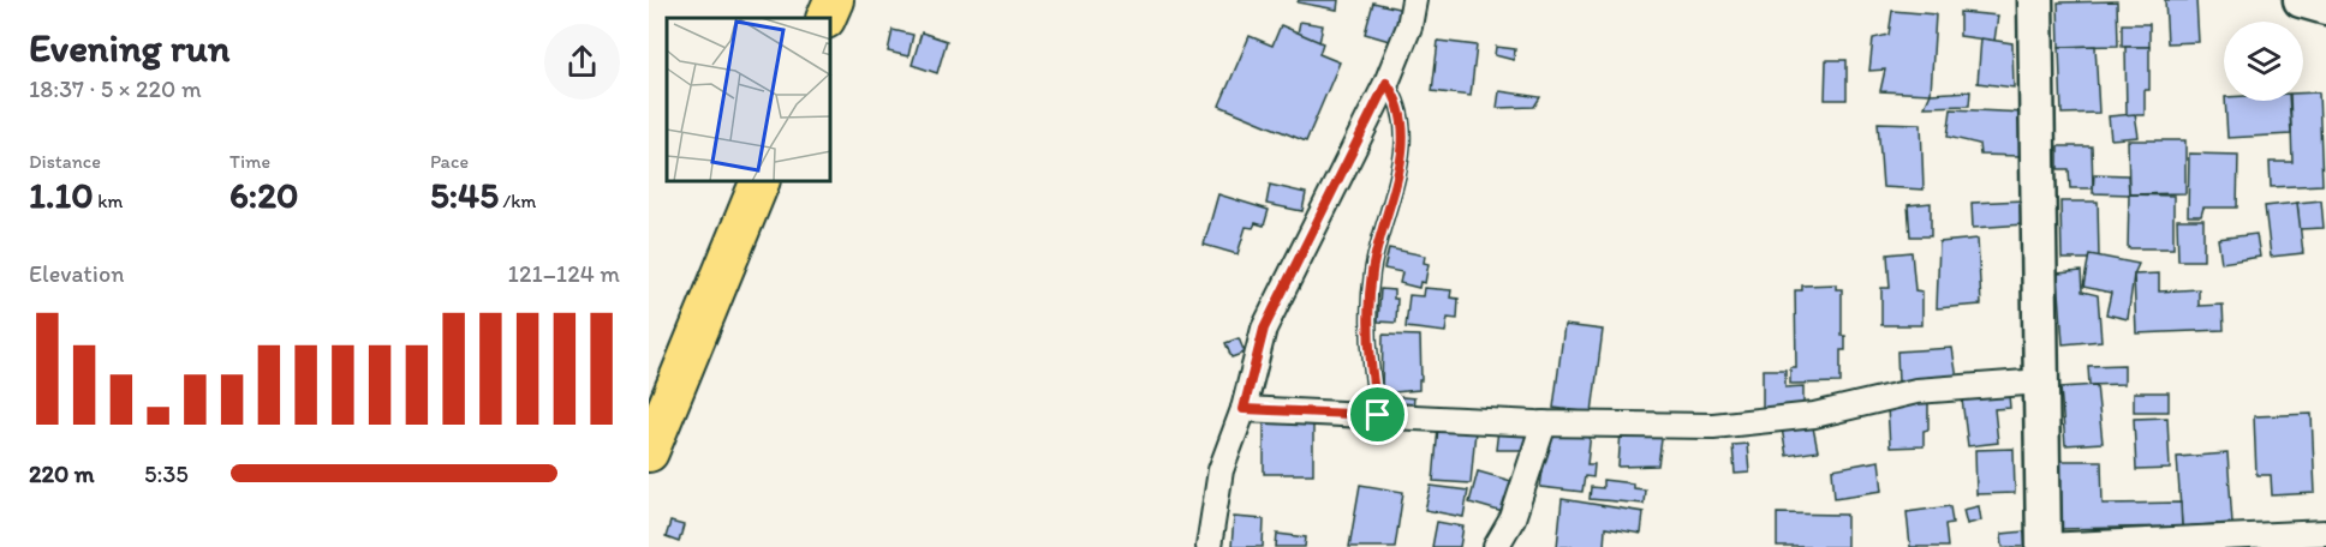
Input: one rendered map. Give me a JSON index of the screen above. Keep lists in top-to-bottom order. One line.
{"page":{"heading":["Evening run","18:37 · 5 × 220 m"],"stats":[["Distance","1.10 km"],["Time","6:20"],["Pace","5:45 /km"]],"chart":["Elevation","121–124 m"],"list":[{"name":"220 m","note":"5:35"}]}}
